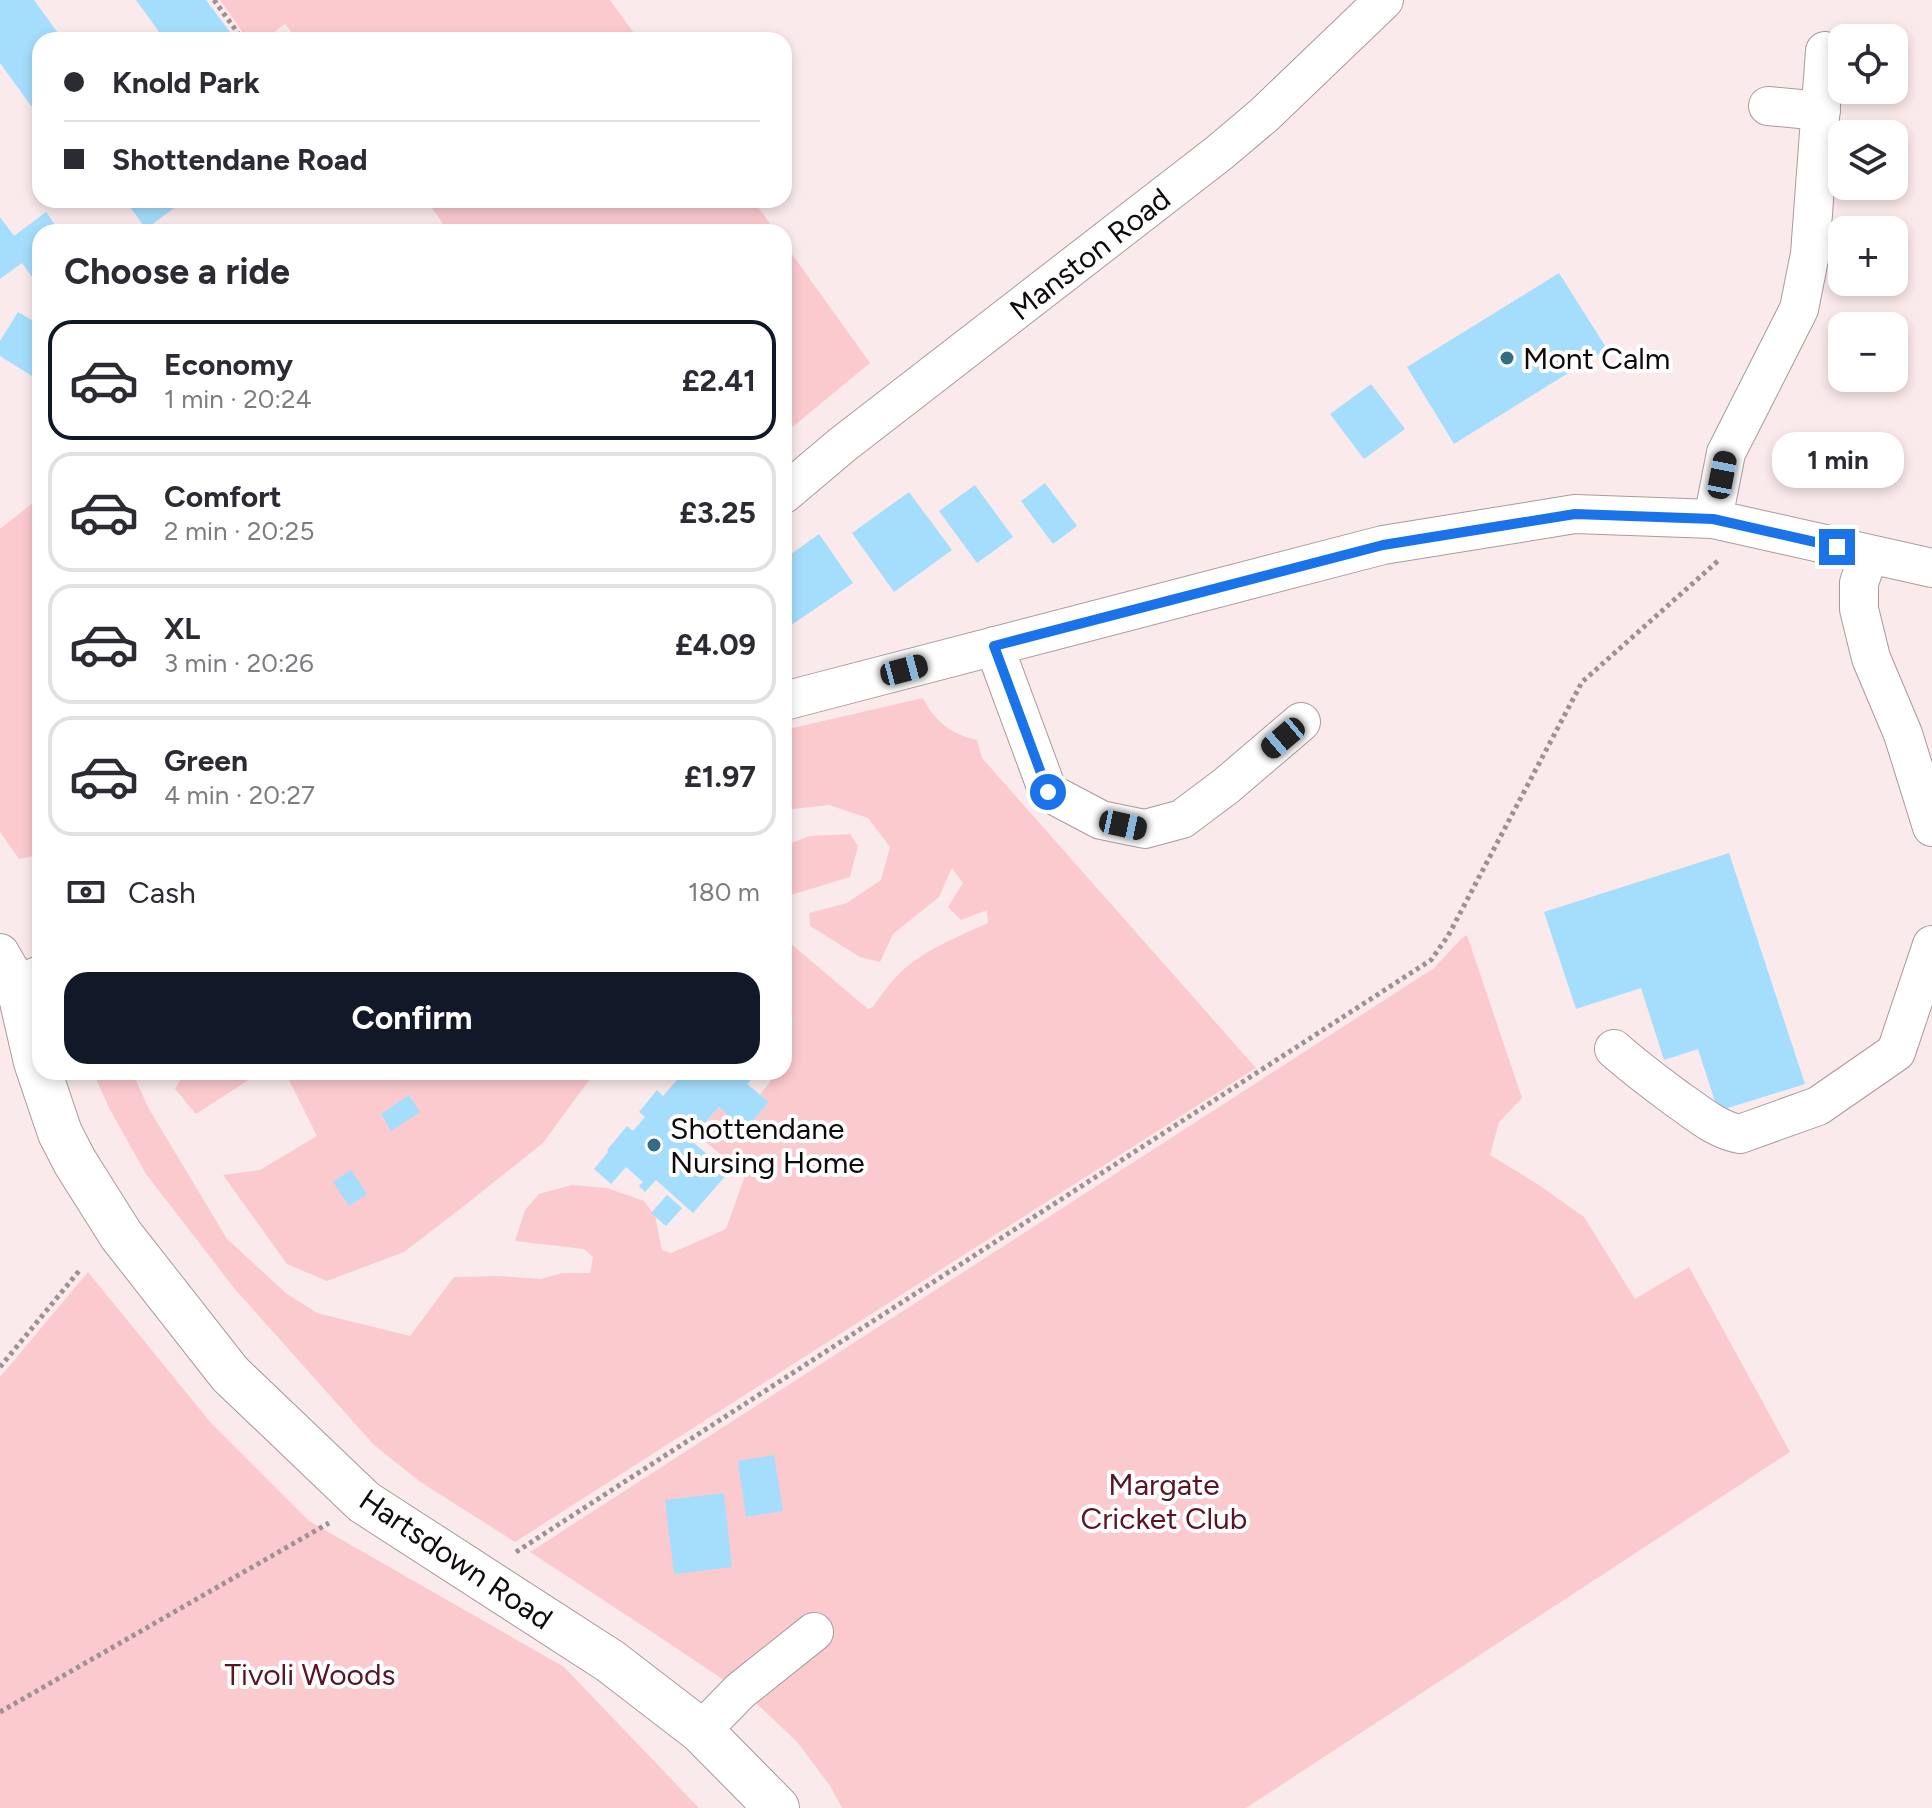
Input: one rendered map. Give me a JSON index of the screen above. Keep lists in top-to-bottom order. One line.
{"streets":{"main road":["Hartsdown Road"],"street":["Manston Road"]},"parks":["Margate Cricket Club","Tivoli Woods"],"places":["Mont Calm","Shottendane Nursing Home"],"page":{"map_buttons":["+","−"],"banner":["Knold Park","Shottendane Road"],"heading":"Choose a ride","list":[{"name":"Economy","note":"1 min · 20:24","value":"£2.41"},{"name":"Comfort","note":"2 min · 20:25","value":"£3.25"},{"name":"XL","note":"3 min · 20:26","value":"£4.09"},{"name":"Green","note":"4 min · 20:27","value":"£1.97"}],"bubble":"1 min","pay":["Cash","180 m"],"buttons":"Confirm"}}
